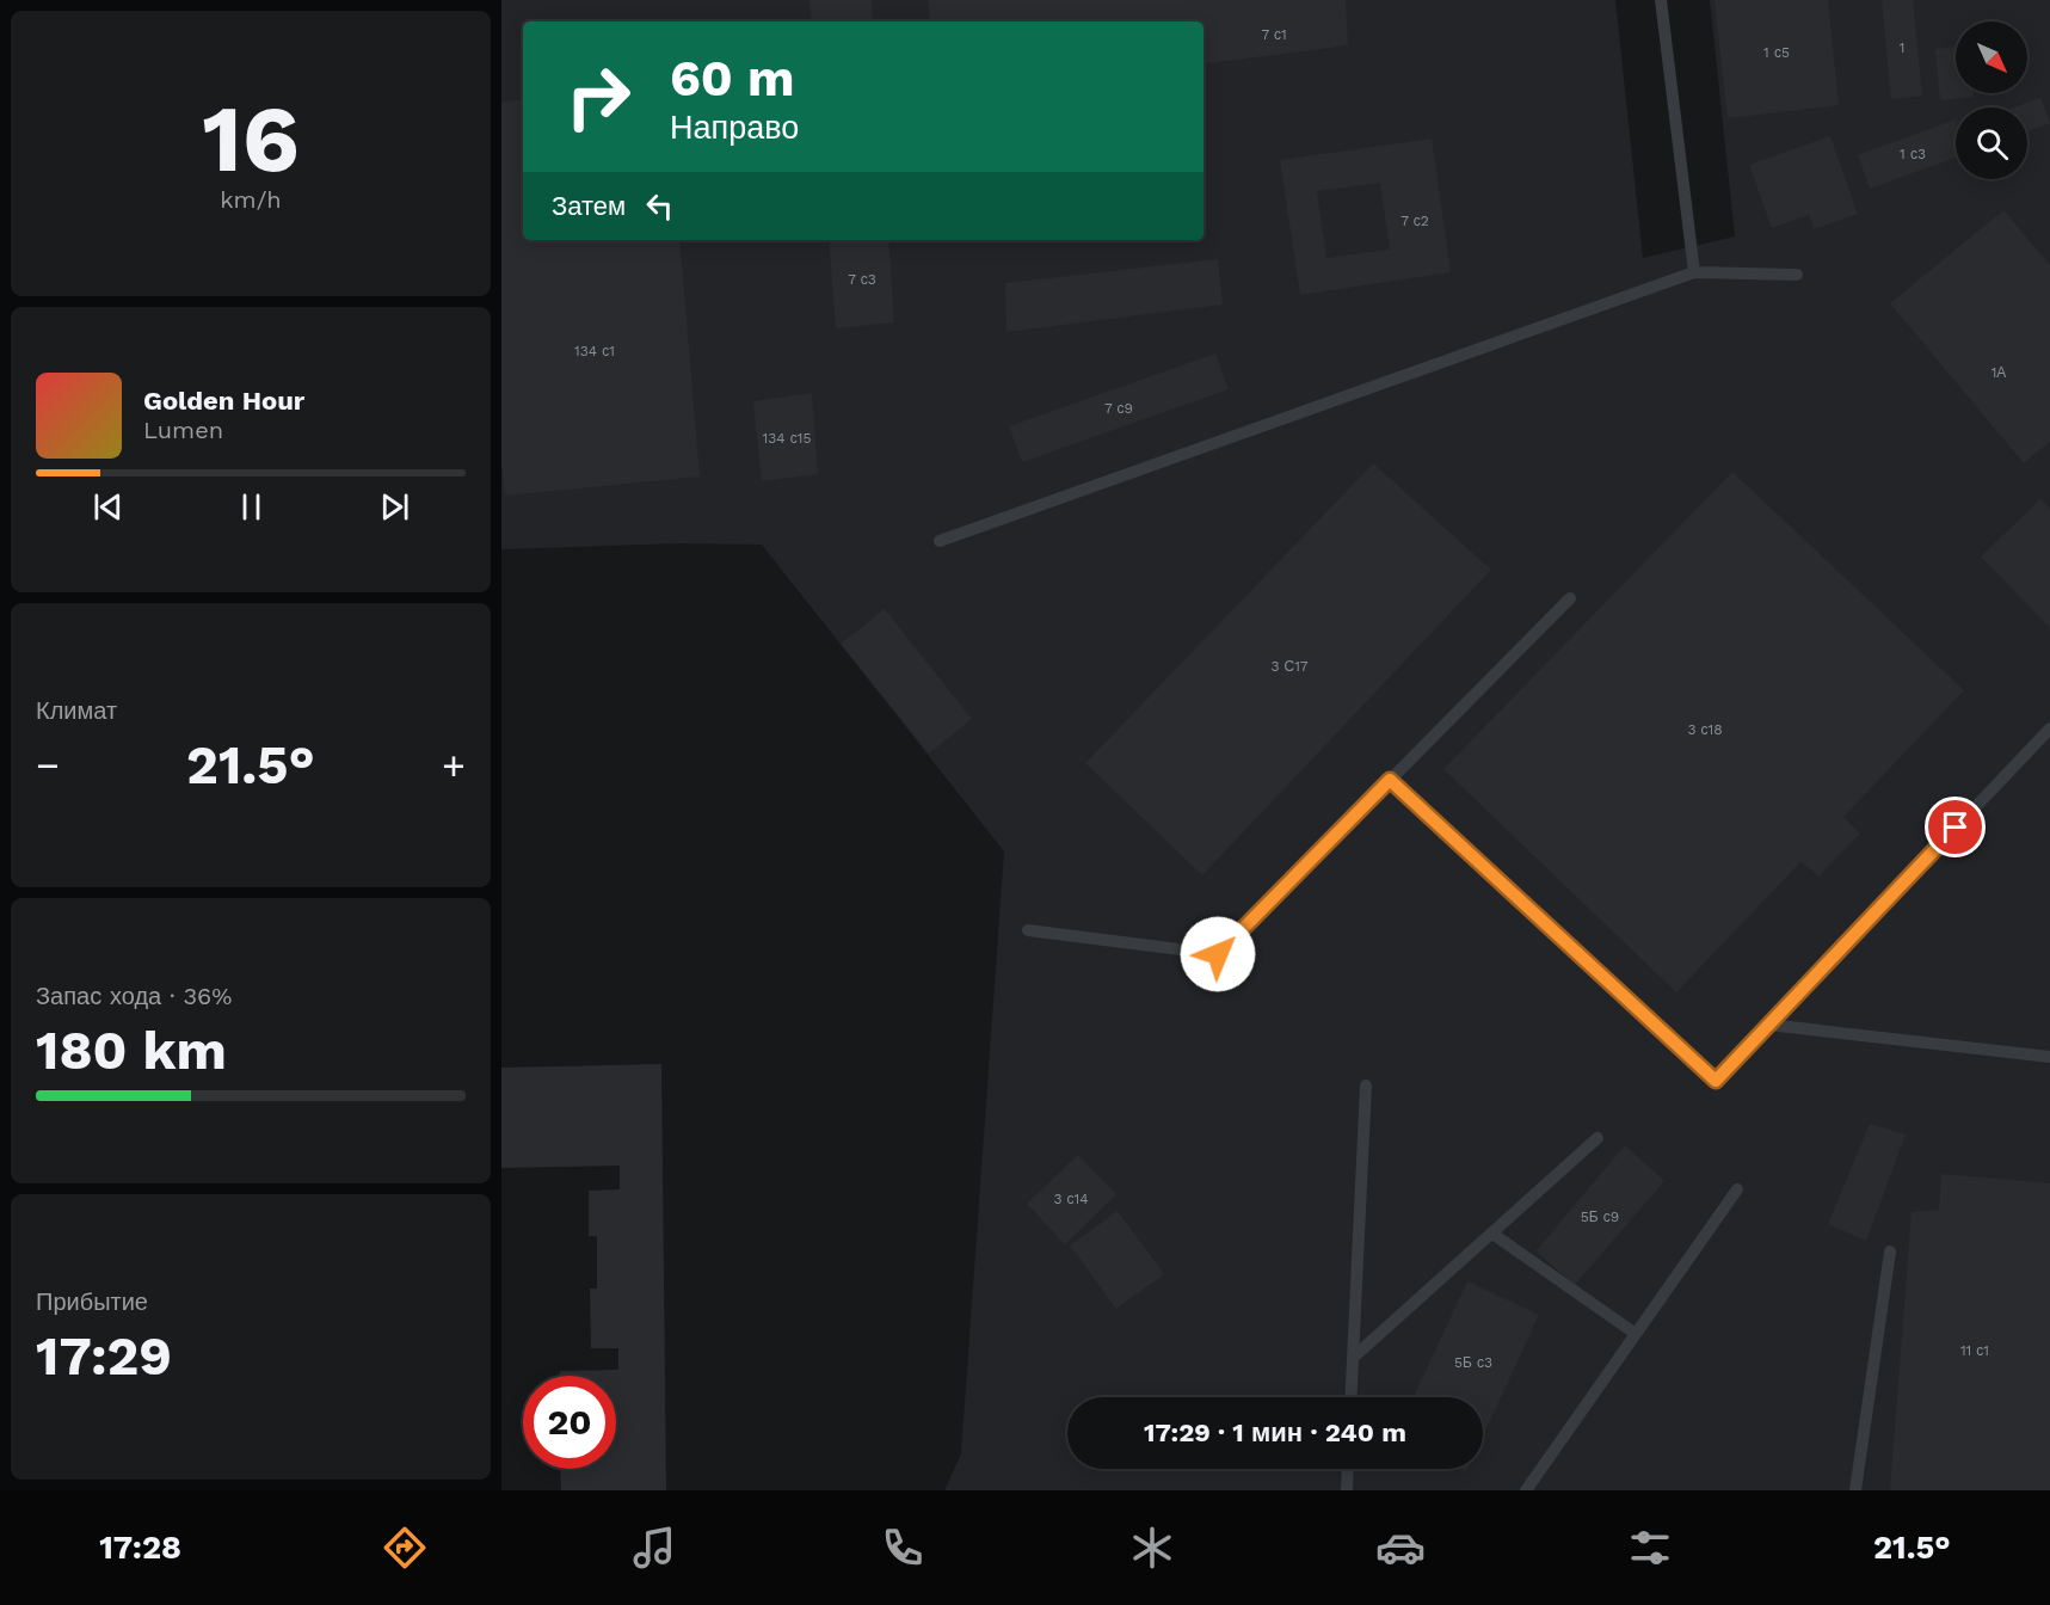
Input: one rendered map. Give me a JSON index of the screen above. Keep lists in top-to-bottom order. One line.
{"house_numbers":["7 с1","1","1 с5","1 с3","7 с2","7 с3","134 с1","1А","7 с9","134 с15","3 С17","3 с18","3 с14","5Б с9","11 с1","5Б с3"],"north":"bottom right","page":{"tile":[["16","km/h"],"Климат",["Запас хода · 36%","180 km"],["Прибытие","17:29"]],"turn":["60 m","Направо"],"then":"Затем","song":["Golden Hour","Lumen"],"heat":["−","21.5°","+"],"limit":"20","trip":"17:29 · 1 мин · 240 m","tabs":["17:28","21.5°"]}}
